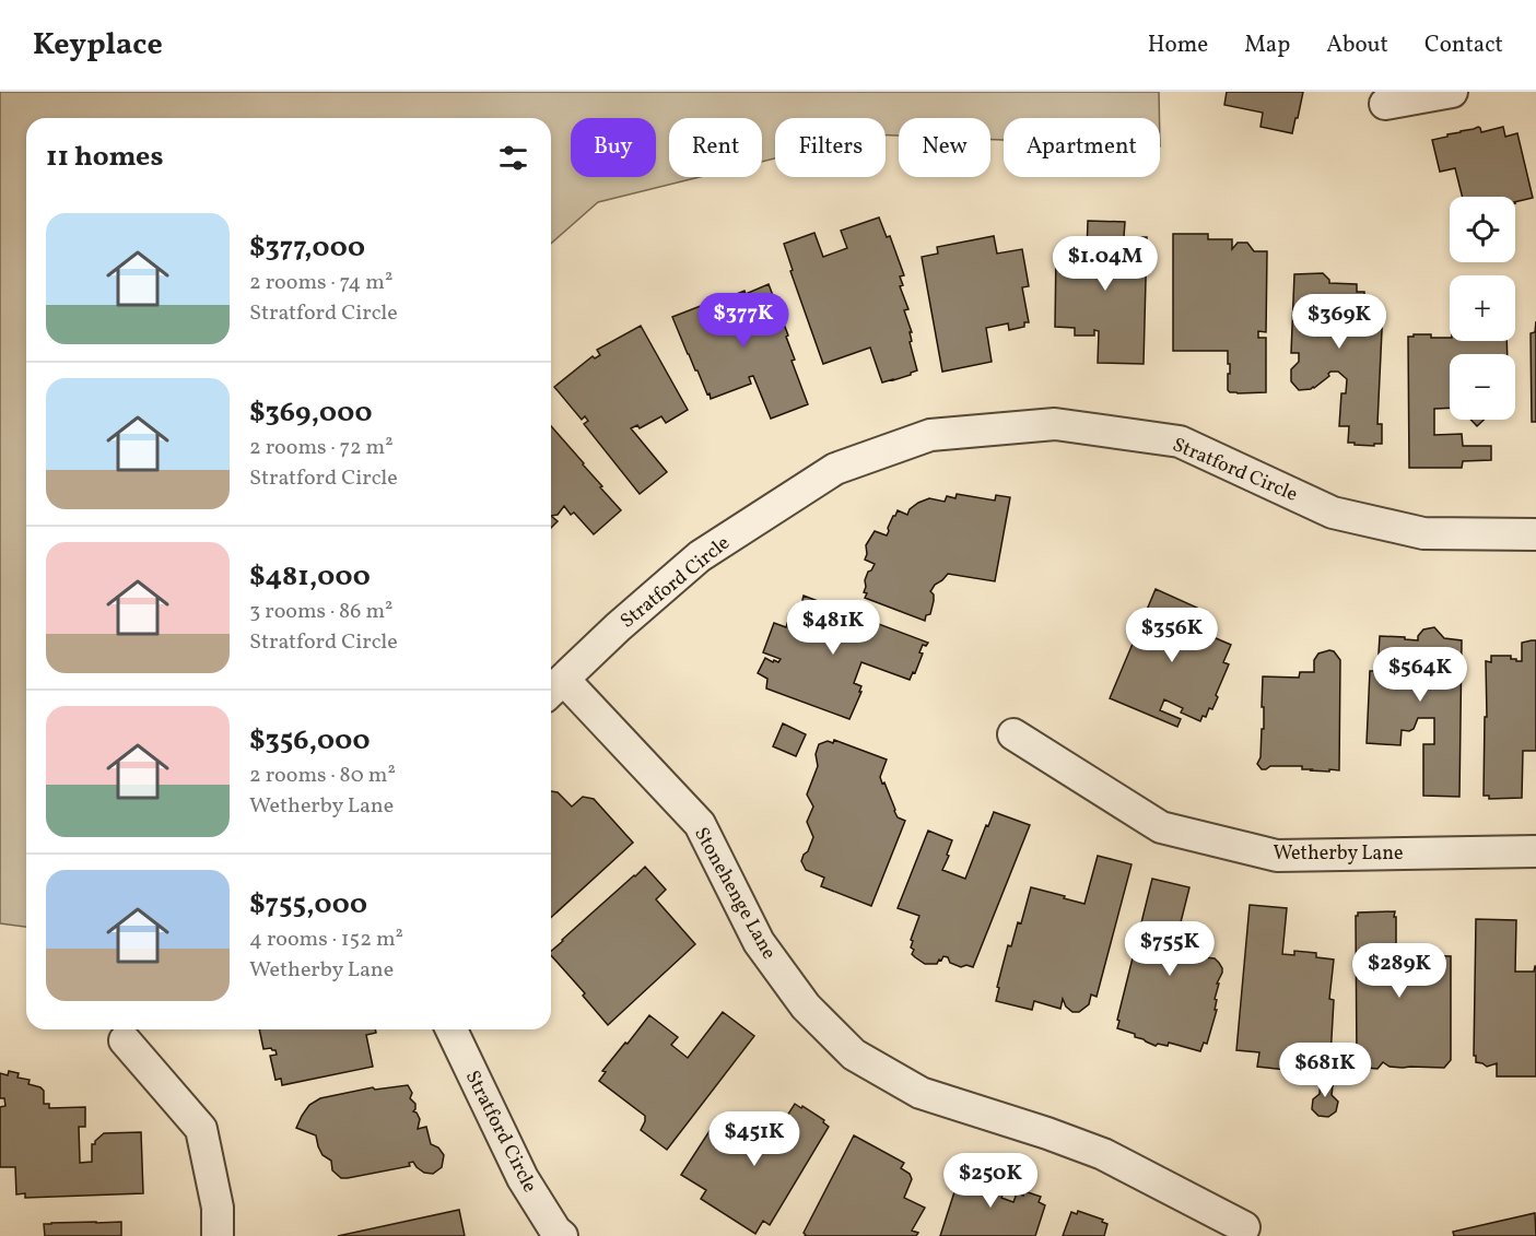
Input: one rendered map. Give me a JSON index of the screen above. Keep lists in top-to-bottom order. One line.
{"streets":{"street":["Stratford Circle","Wetherby Lane","Stonehenge Lane"]},"crossings":[["Stratford Circle","Stonehenge Lane"]],"page":{"header":"Keyplace","nav":["Home","Map","About","Contact"],"chip":["Buy","Rent","Filters","New","Apartment"],"heading":"11 homes","map_buttons":["+","−"],"list":[{"name":"$377,000","note":"2 rooms · 74 m² · Stratford Circle"},{"name":"$369,000","note":"2 rooms · 72 m² · Stratford Circle"},{"name":"$481,000","note":"3 rooms · 86 m² · Stratford Circle"},{"name":"$356,000","note":"2 rooms · 80 m² · Wetherby Lane"},{"name":"$755,000","note":"4 rooms · 152 m² · Wetherby Lane"}],"price":["$1.04M","$377K","$369K","$481K","$356K","$564K","$755K","$289K","$681K","$451K","$250K"]}}
